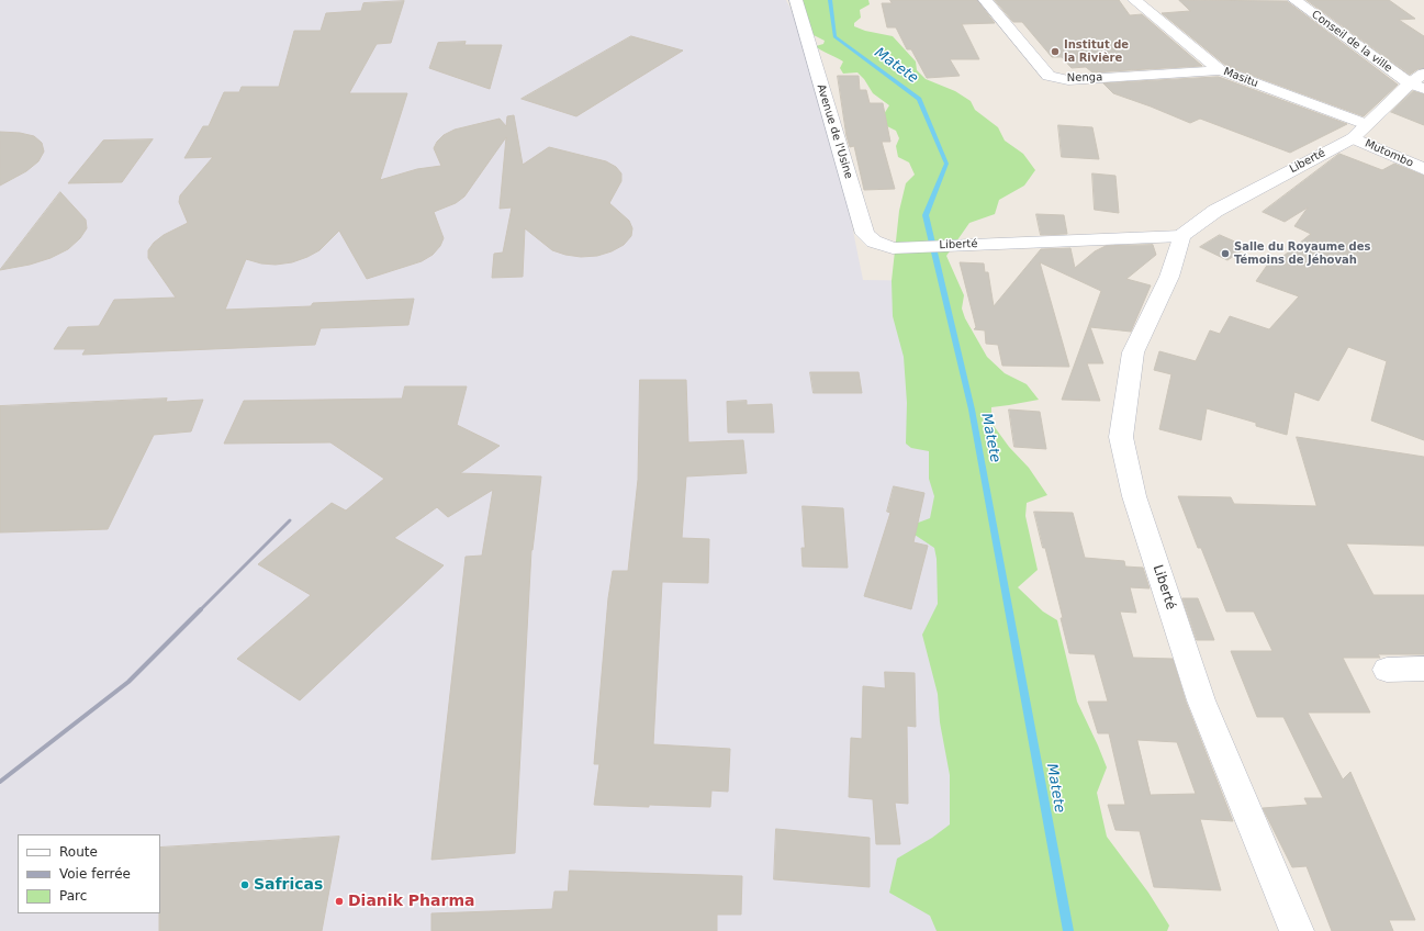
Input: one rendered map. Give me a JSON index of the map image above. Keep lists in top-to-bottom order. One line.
{"streets":{"street":["Conseil de la ville","Nenga","Masitu","Avenue de l'Usine","Mutombo","Liberté"]},"crossings":[["Conseil de la ville","Liberté"],["Nenga","Masitu"],["Masitu","Mutombo"],["Masitu","Liberté"],["Avenue de l'Usine","Liberté"],["Mutombo","Liberté"]],"water":["Matete"],"places":["Institut de la Rivière","Salle du Royaume des Témoins de Jéhovah","Safricas","Dianik Pharma"],"legend":["Route","Voie ferrée","Parc"]}
